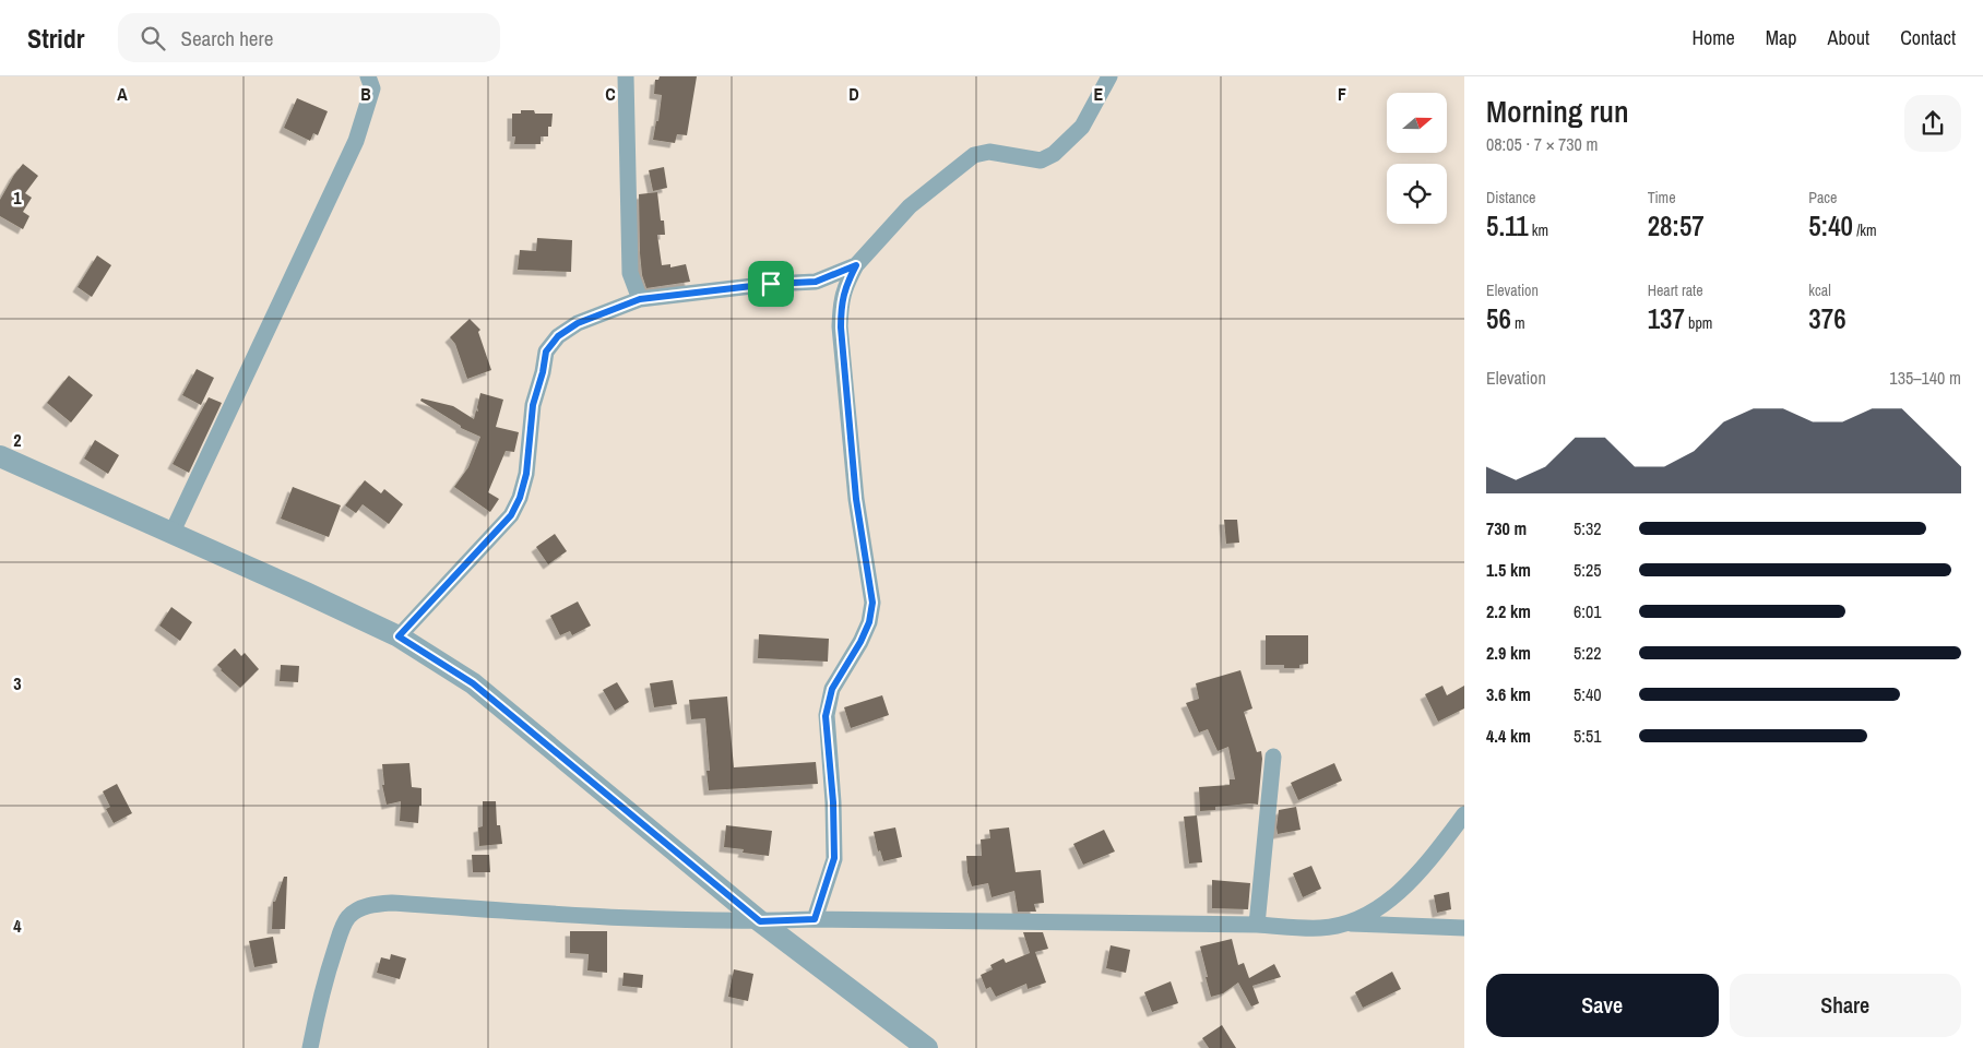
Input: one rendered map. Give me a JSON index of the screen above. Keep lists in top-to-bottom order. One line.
{"north":"right","page":{"header":"Stridr","search":"Search here","nav":["Home","Map","About","Contact"],"heading":["Morning run","08:05 · 7 × 730 m"],"stats":[["Distance","5.11 km"],["Time","28:57"],["Pace","5:40 /km"],["Elevation","56 m"],["Heart rate","137 bpm"],["kcal","376"]],"chart":["Elevation","135–140 m"],"list":[{"name":"730 m","note":"5:32"},{"name":"1.5 km","note":"5:25"},{"name":"2.2 km","note":"6:01"},{"name":"2.9 km","note":"5:22"},{"name":"3.6 km","note":"5:40"},{"name":"4.4 km","note":"5:51"}],"buttons":["Save","Share"]},"grid":{"columns":["A","B","C","D","E","F"],"rows":["1","2","3","4"]}}
